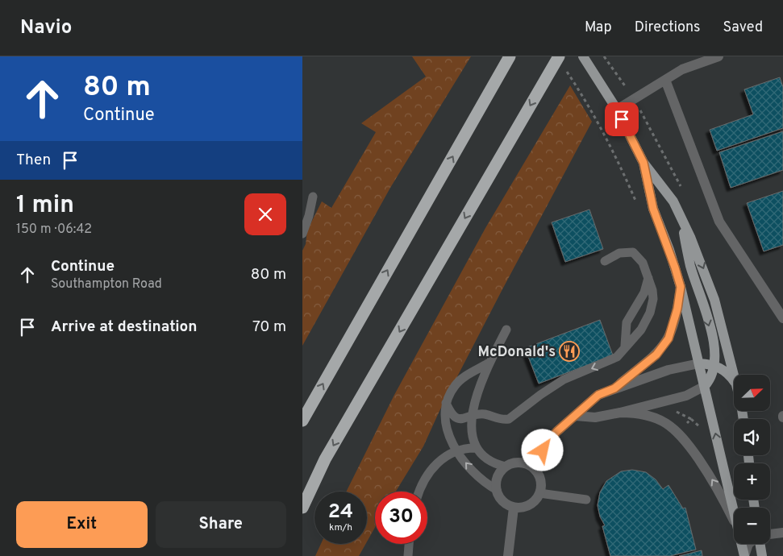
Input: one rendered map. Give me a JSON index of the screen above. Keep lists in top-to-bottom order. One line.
{"places":{"restaurant":["McDonald's"]},"north":"top right","page":{"header":"Navio","nav":["Map","Directions","Saved"],"turn":["80 m","Continue"],"then":"Then","heading":["1 min","150 m · 06:42"],"list":[{"name":"Continue","note":"Southampton Road","value":"80 m"},{"name":"Arrive at destination","value":"70 m"}],"map_buttons":["+","−"],"speed":"24 km/h","limit":"30","buttons":["Exit","Share"]}}
